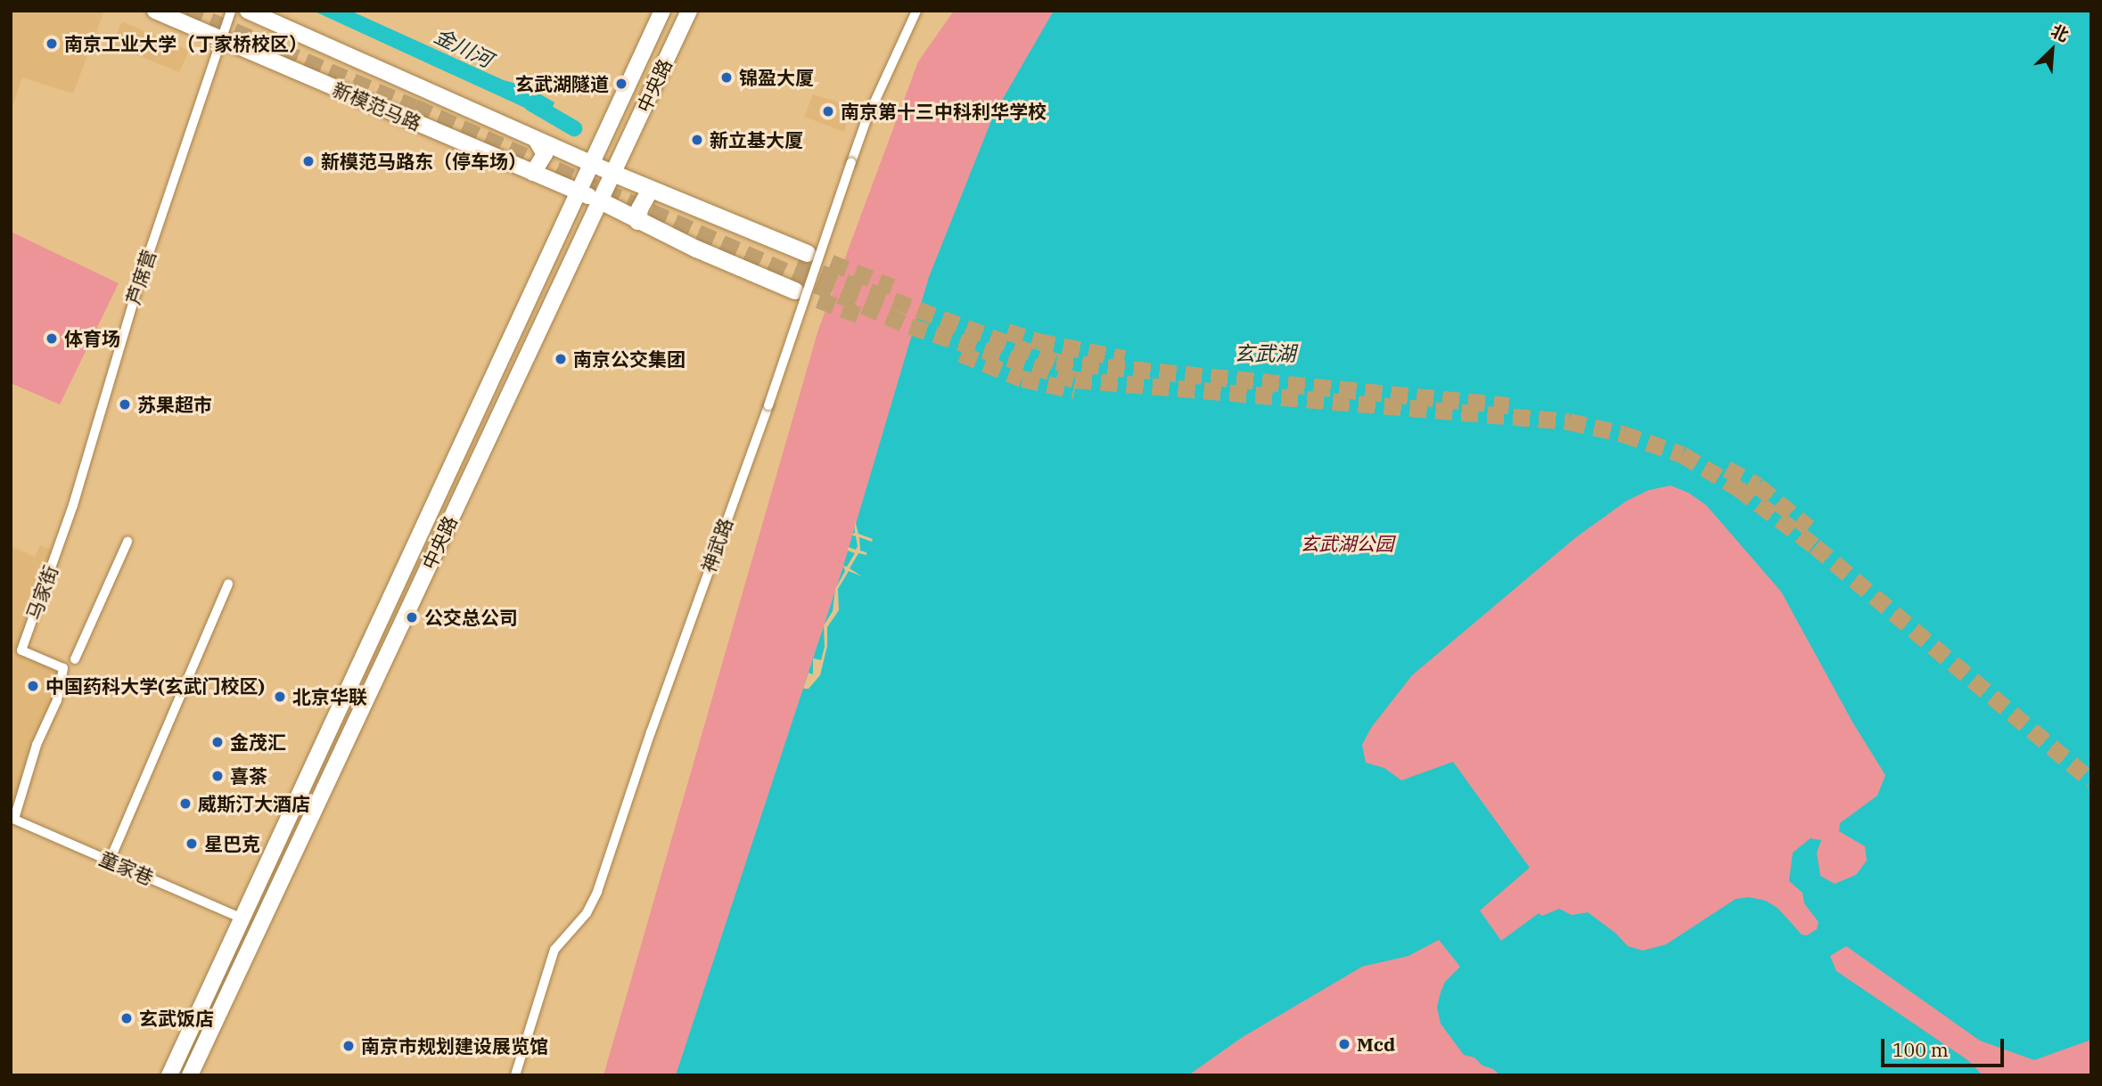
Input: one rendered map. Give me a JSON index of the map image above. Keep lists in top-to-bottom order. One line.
{"streets":{"main road":["中央路","新模范马路"],"street":["芦席营","神武路","马家街","童家巷"]},"crossings":[["中央路","新模范马路"],["中央路","童家巷"],["新模范马路","芦席营"],["芦席营","马家街"],["马家街","童家巷"]],"water":["金川河","玄武湖"],"parks":["玄武湖公园"],"places":["南京工业大学（丁家桥校区）","锦盈大厦","玄武湖隧道","南京第十三中科利华学校","新立基大厦","新模范马路东（停车场）","体育场","南京公交集团","苏果超市","公交总公司","中国药科大学(玄武门校区)","北京华联","金茂汇","喜茶","威斯汀大酒店","星巴克","玄武饭店","Mcd","南京市规划建设展览馆"],"scale_bar":"100 m","north":"top right"}
